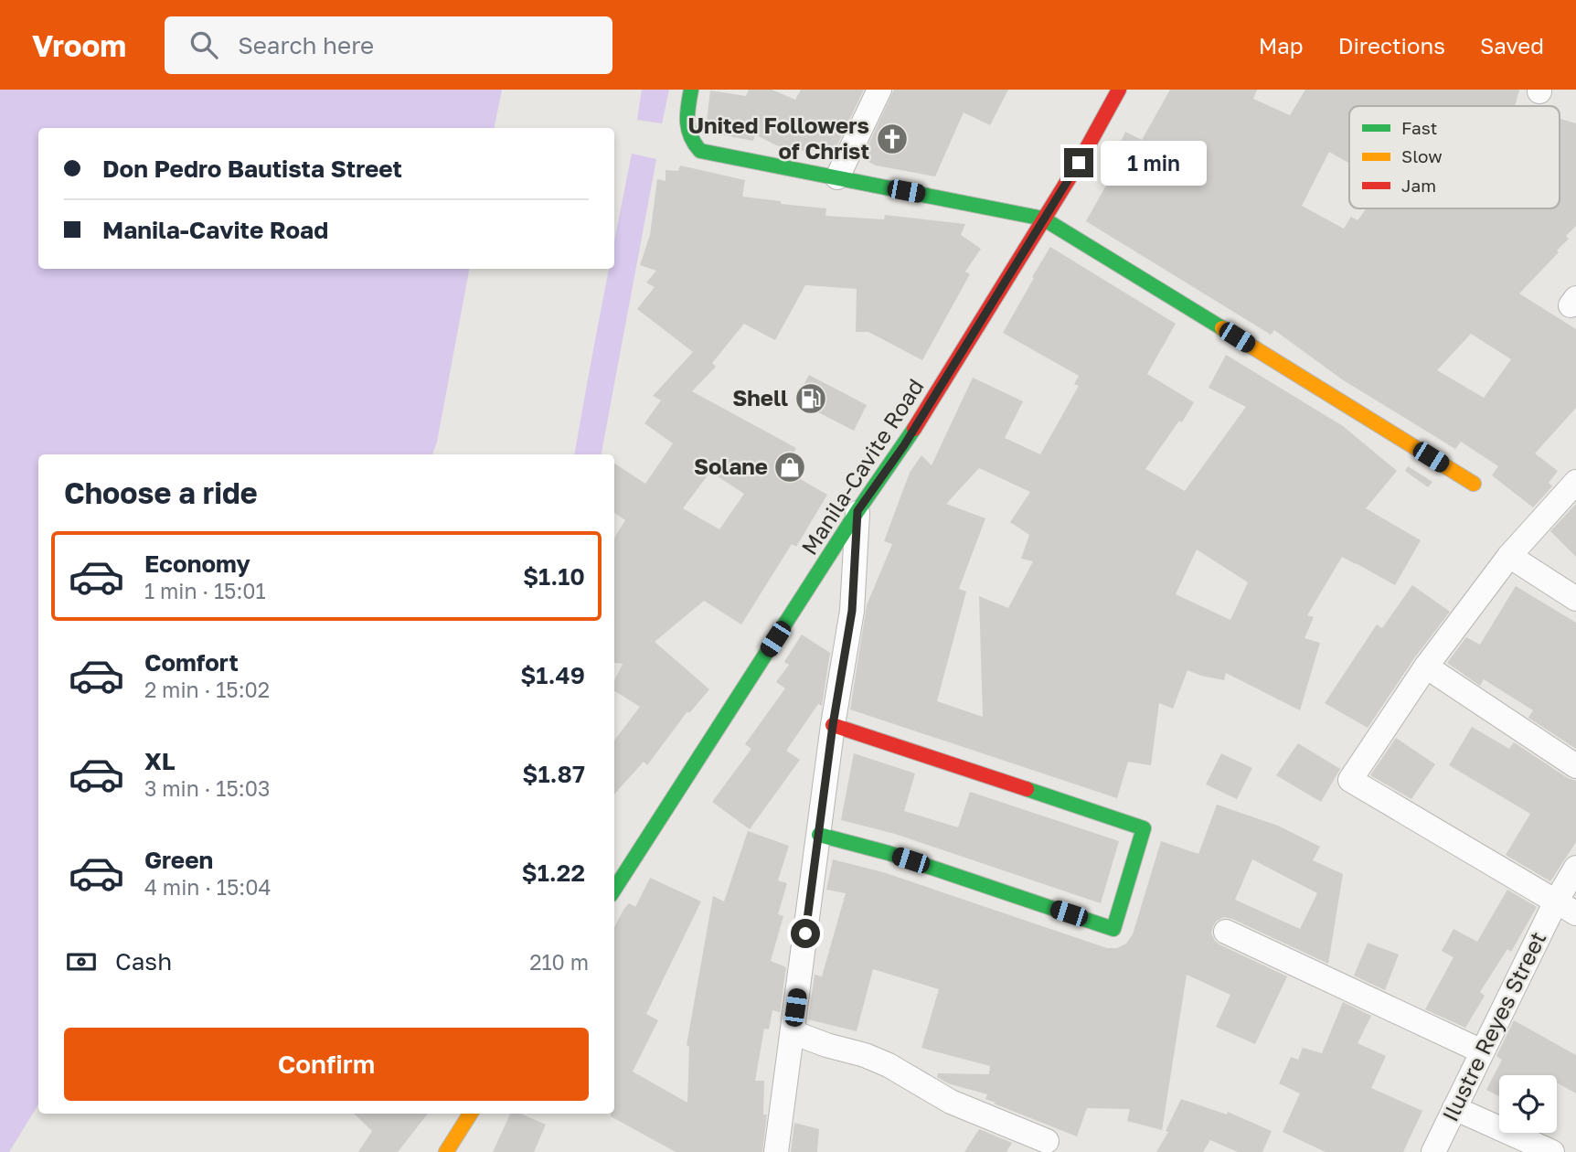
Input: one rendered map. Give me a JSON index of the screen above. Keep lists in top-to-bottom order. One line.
{"streets":{"street":["Manila-Cavite Road","Ilustre Reyes Street"]},"places":{"church":["United Followers of Christ"],"fuel station":["Shell"],"shop":["Solane"]},"legend":["Fast","Slow","Jam"],"page":{"header":"Vroom","search":"Search here","nav":["Map","Directions","Saved"],"banner":["Don Pedro Bautista Street","Manila-Cavite Road"],"bubble":"1 min","heading":"Choose a ride","list":[{"name":"Economy","note":"1 min · 15:01","value":"$1.10"},{"name":"Comfort","note":"2 min · 15:02","value":"$1.49"},{"name":"XL","note":"3 min · 15:03","value":"$1.87"},{"name":"Green","note":"4 min · 15:04","value":"$1.22"}],"pay":["Cash","210 m"],"buttons":"Confirm"}}
